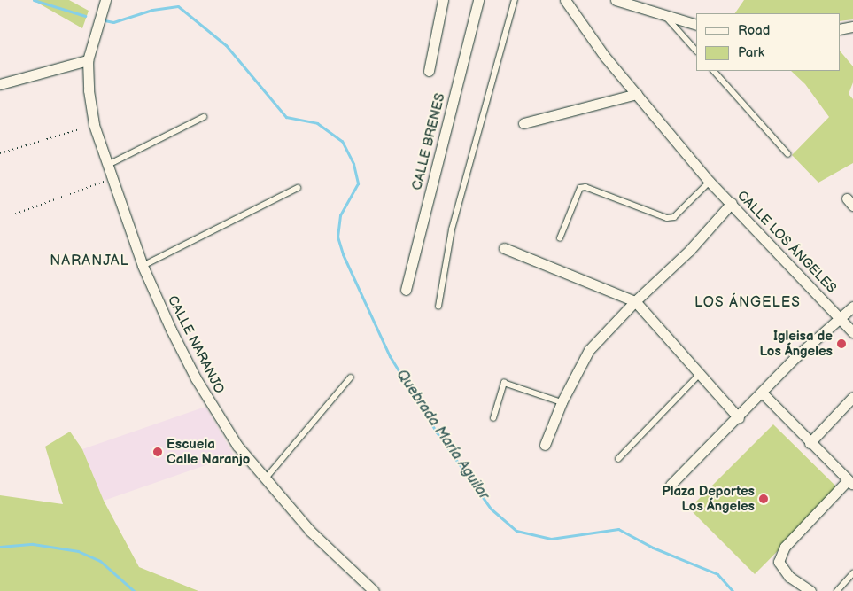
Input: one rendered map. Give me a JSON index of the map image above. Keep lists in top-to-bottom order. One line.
{"streets":{"street":["CALLE BRENES","CALLE LOS ÁNGELES","CALLE NARANJO"]},"districts":["NARANJAL","LOS ÁNGELES"],"water":["Quebrada María Aguilar"],"places":["Igleisa de Los Ángeles","Escuela Calle Naranjo","Plaza Deportes Los Ángeles"],"legend":["Road","Park"]}
